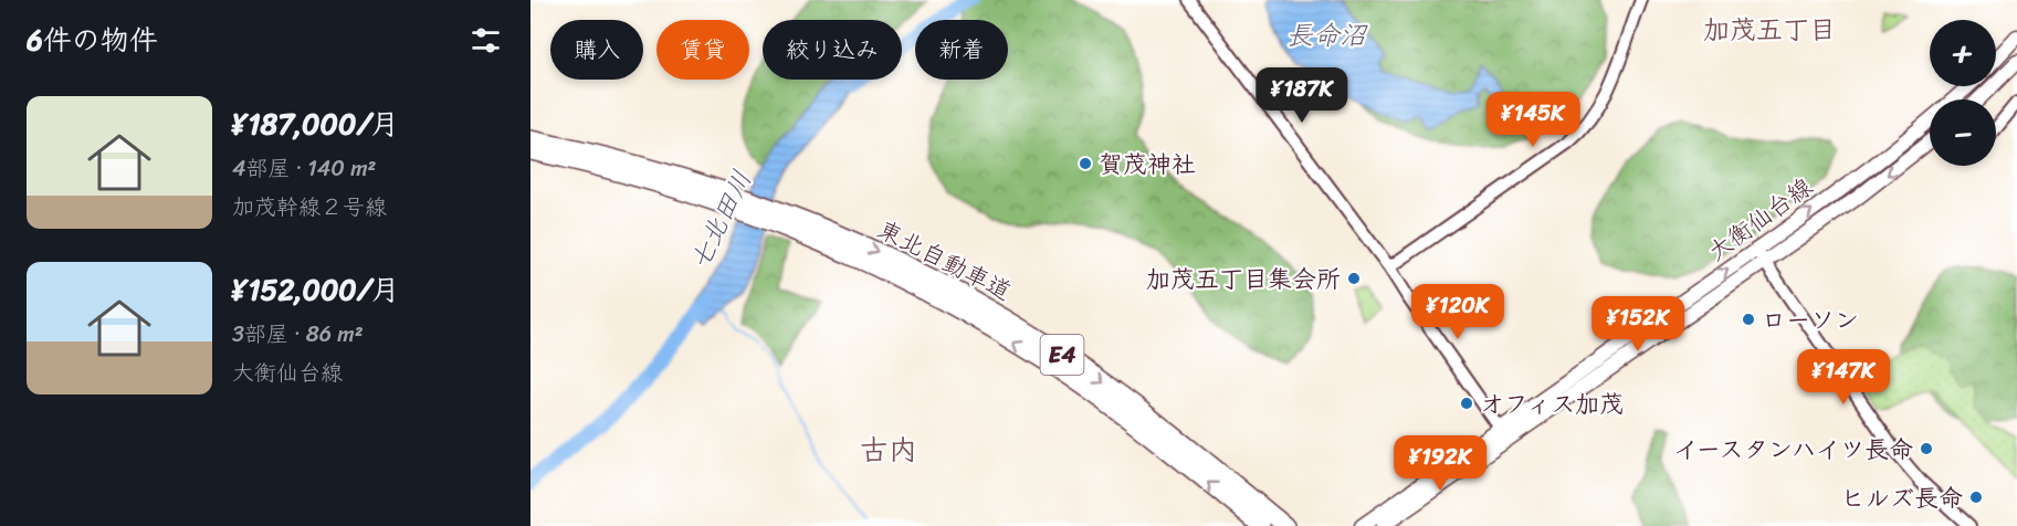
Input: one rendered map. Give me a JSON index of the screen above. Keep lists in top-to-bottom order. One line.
{"streets":{"highway":["東北自動車道","E4"],"main road":["大衡仙台線"]},"districts":["加茂五丁目","古内"],"water":["長命沼","七北田川"],"places":["賀茂神社","加茂五丁目集会所","ローソン","オフィス加茂","イースタンハイツ長命","ヒルズ長命"],"page":{"heading":"6件の物件","map_buttons":["+","−"],"chip":["購入","賃貸","絞り込み","新着"],"price":["¥187K","¥145K","¥120K","¥152K","¥147K","¥192K"],"list":[{"name":"¥187,000/月","note":"4部屋 · 140 m² · 加茂幹線２号線"},{"name":"¥152,000/月","note":"3部屋 · 86 m² · 大衡仙台線"}]}}
